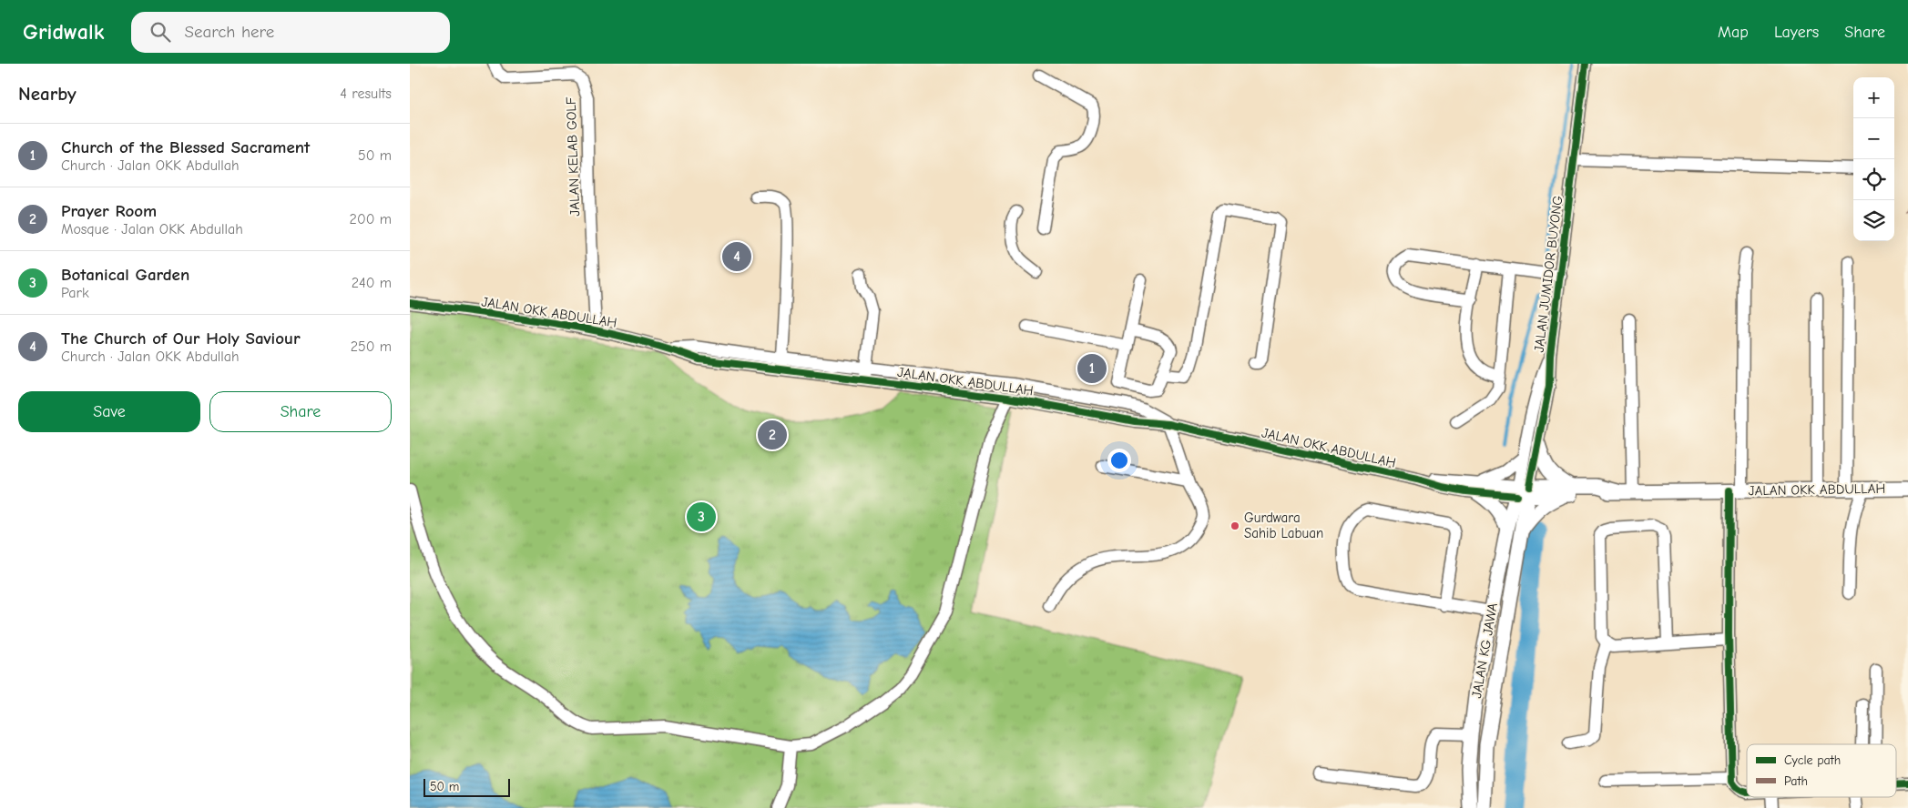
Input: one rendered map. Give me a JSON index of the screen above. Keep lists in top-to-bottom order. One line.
{"streets":{"main road":["JALAN OKK ABDULLAH","JALAN KG JAWA"],"street":["JALAN KELAB GOLF","JALAN JUMIDOR BUYONG"]},"crossings":[["JALAN KELAB GOLF","JALAN OKK ABDULLAH"],["JALAN JUMIDOR BUYONG","JALAN OKK ABDULLAH"],["JALAN JUMIDOR BUYONG","JALAN KG JAWA"],["JALAN OKK ABDULLAH","JALAN KG JAWA"]],"places":["Gurdwara Sahib Labuan"],"legend":["Cycle path","Path"],"scale_bar":"50 m","page":{"header":"Gridwalk","search":"Search here","nav":["Map","Layers","Share"],"heading":["Nearby","4 results"],"map_buttons":["+","−"],"list":[{"mark":"1","name":"Church of the Blessed Sacrament","note":"Church · Jalan OKK Abdullah","value":"50 m"},{"mark":"2","name":"Prayer Room","note":"Mosque · Jalan OKK Abdullah","value":"200 m"},{"mark":"3","name":"Botanical Garden","note":"Park","value":"240 m"},{"mark":"4","name":"The Church of Our Holy Saviour","note":"Church · Jalan OKK Abdullah","value":"250 m"}],"pins":["4","1","2","3"],"buttons":["Save","Share"],"scale":"50 m"}}
